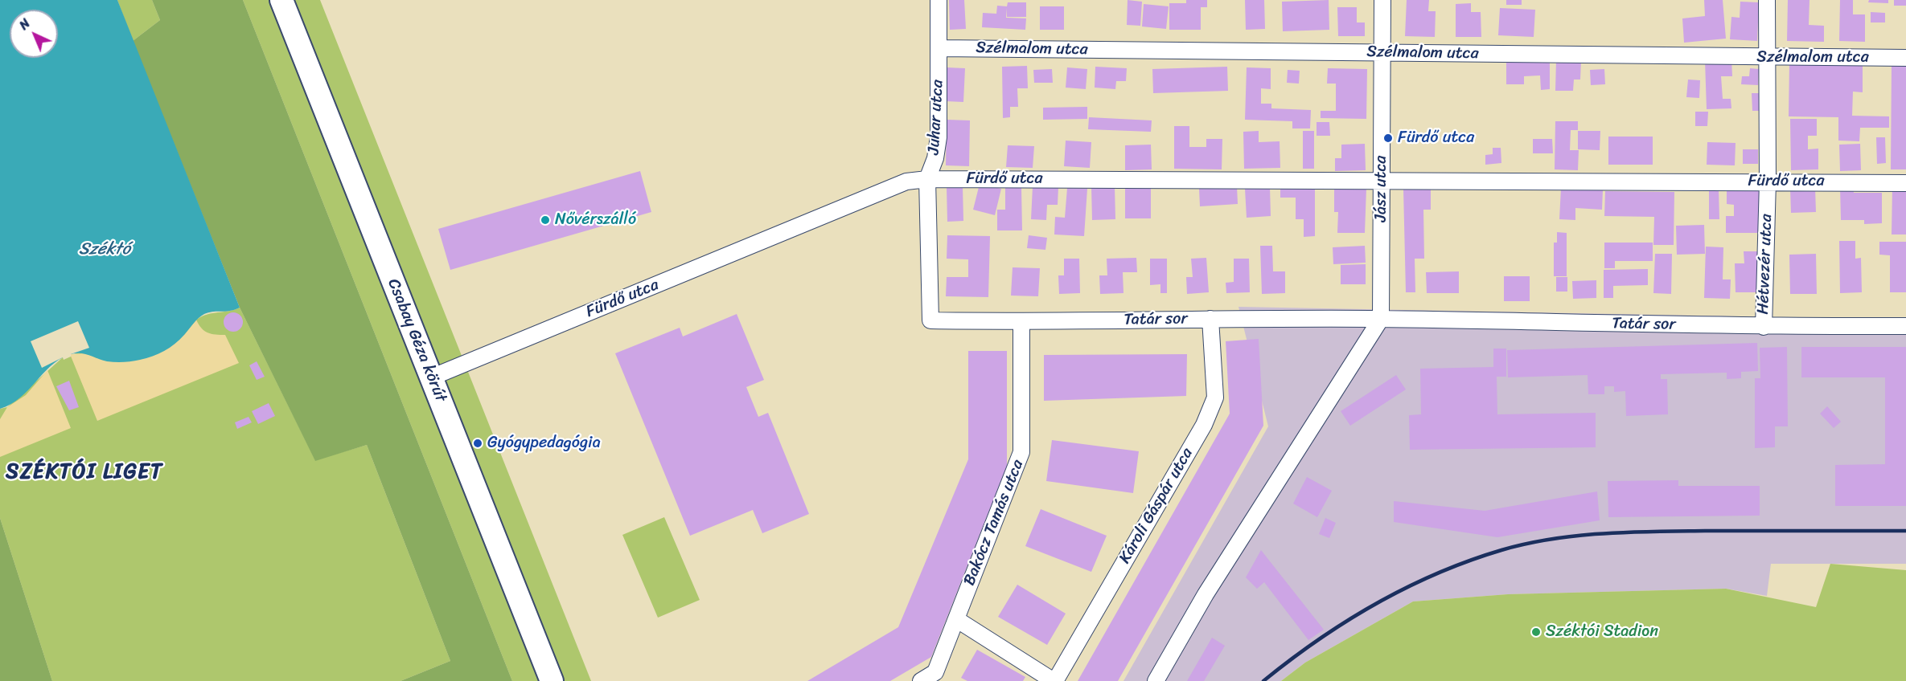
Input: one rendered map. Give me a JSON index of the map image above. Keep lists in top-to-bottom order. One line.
{"streets":{"street":["Szélmalom utca","Juhar utca","Fürdő utca","Jász utca","Hétvezér utca","Tatár sor","Csabay Géza körút","Károli Gáspár utca","Bakócz Tamás utca"]},"crossings":[["Szélmalom utca","Juhar utca"],["Szélmalom utca","Jász utca"],["Szélmalom utca","Hétvezér utca"],["Juhar utca","Fürdő utca"],["Juhar utca","Tatár sor"],["Fürdő utca","Jász utca"],["Fürdő utca","Hétvezér utca"],["Fürdő utca","Csabay Géza körút"],["Jász utca","Tatár sor"],["Hétvezér utca","Tatár sor"],["Tatár sor","Károli Gáspár utca"],["Tatár sor","Bakócz Tamás utca"]],"districts":["SZÉKTÓI LIGET"],"water":["Széktó"],"places":["Fürdő utca","Nővérszálló","Gyógypedagógia","Széktói Stadion"],"north":"top left"}
